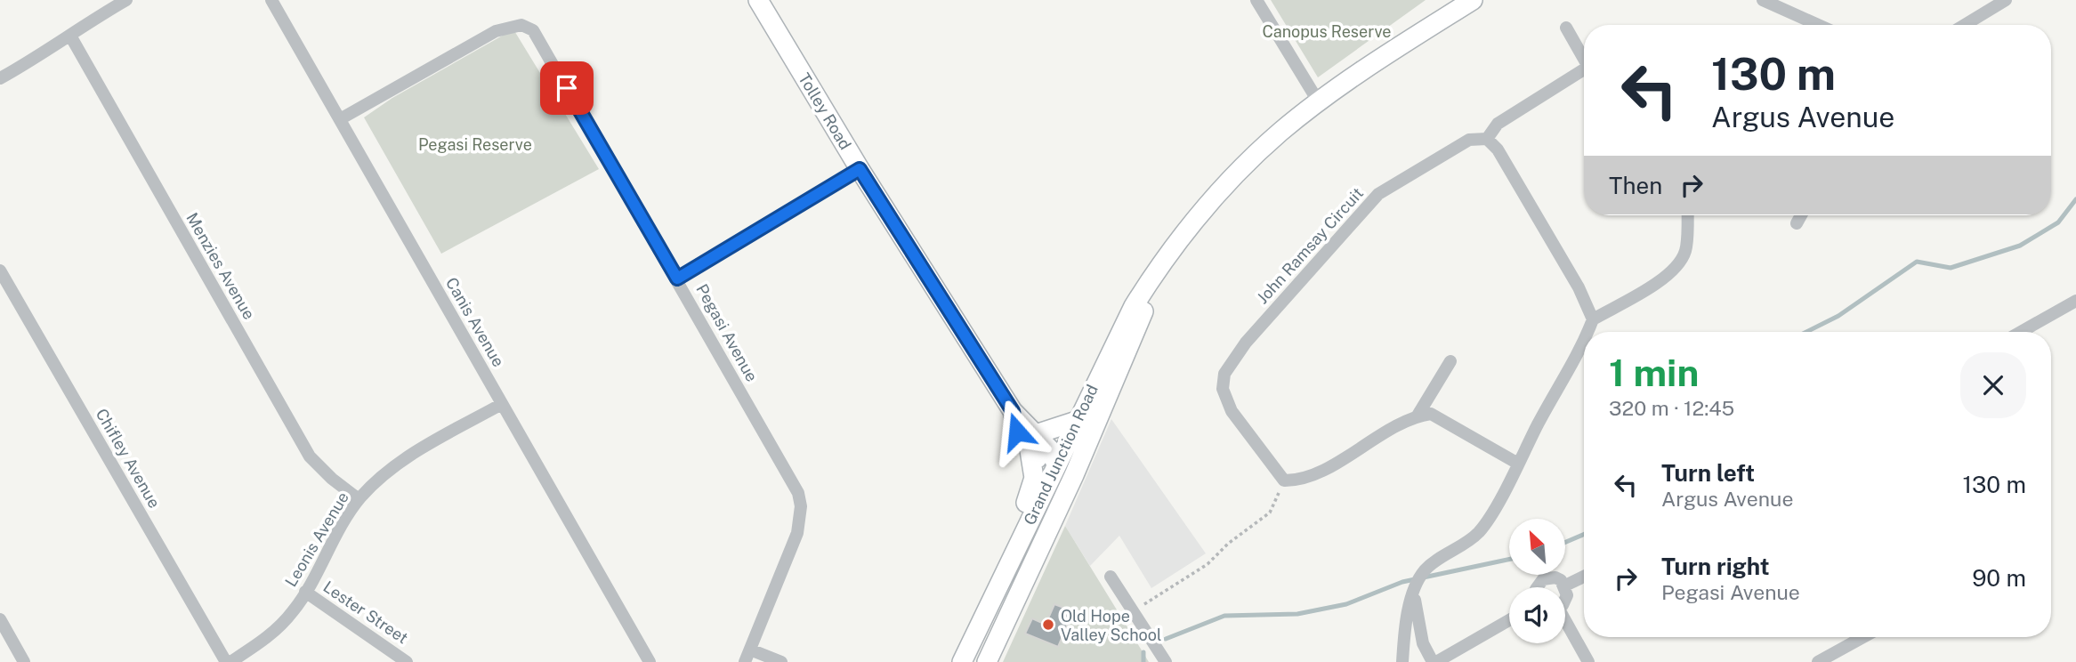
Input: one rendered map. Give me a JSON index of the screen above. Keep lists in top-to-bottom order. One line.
{"streets":{"main road":["Tolley Road","Grand Junction Road"],"street":["John Ramsay Circuit","Menzies Avenue","Canis Avenue","Pegasi Avenue","Chifley Avenue","Leonis Avenue","Lester Street"]},"crossings":[["Tolley Road","Grand Junction Road"],["Menzies Avenue","Leonis Avenue"],["Canis Avenue","Pegasi Avenue"],["Canis Avenue","Leonis Avenue"],["Leonis Avenue","Lester Street"]],"parks":["Canopus Reserve","Pegasi Reserve"],"places":["Old Hope Valley School"],"north":"top left","page":{"turn":["130 m","Argus Avenue"],"then":"Then","heading":["1 min","320 m · 12:45"],"list":[{"name":"Turn left","note":"Argus Avenue","value":"130 m"},{"name":"Turn right","note":"Pegasi Avenue","value":"90 m"}]}}
